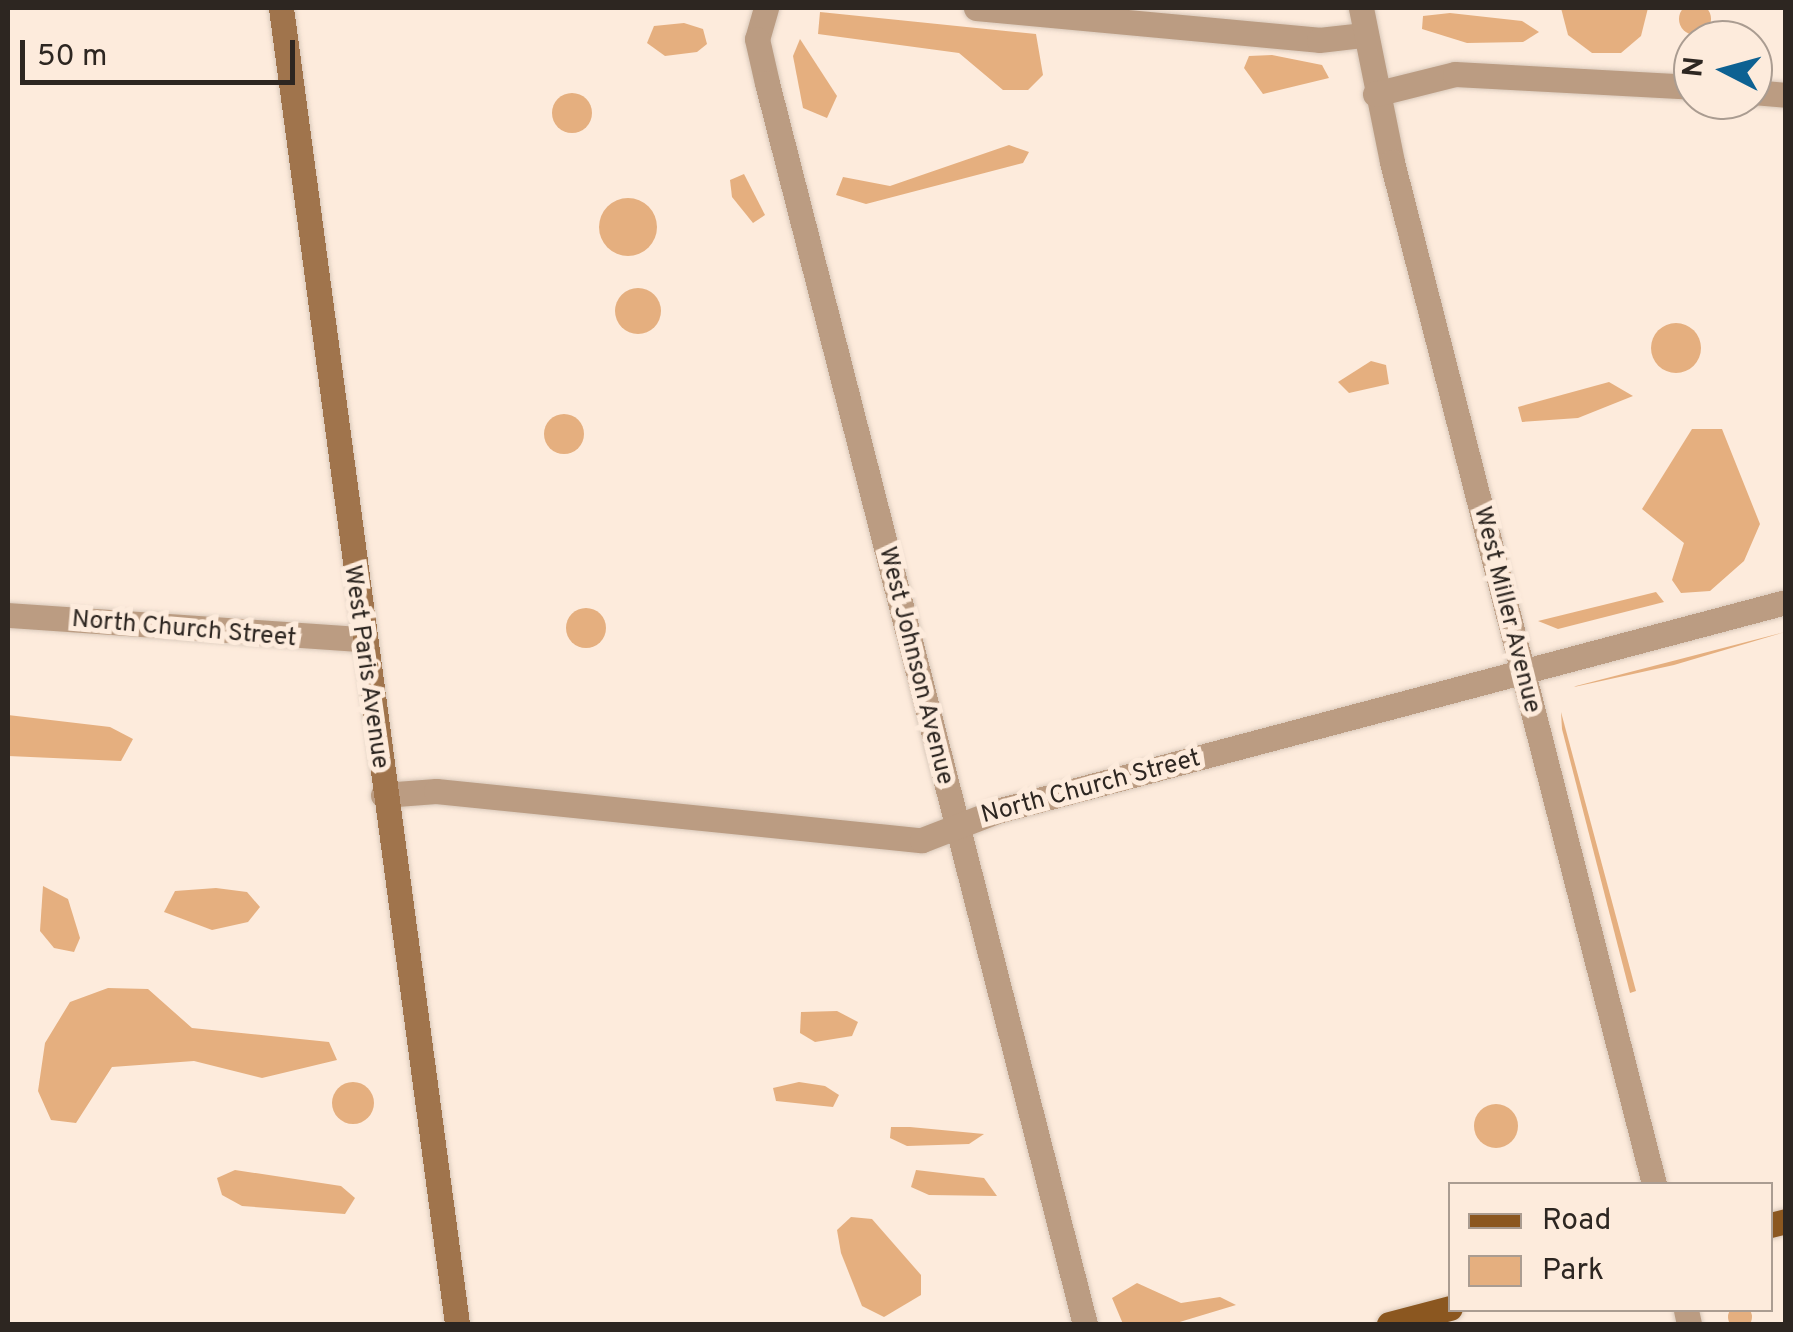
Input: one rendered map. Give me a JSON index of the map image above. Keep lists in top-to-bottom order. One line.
{"streets":{"street":["West Miller Avenue","North Church Street","West Johnson Avenue","West Paris Avenue"]},"crossings":[["West Miller Avenue","North Church Street"],["North Church Street","West Johnson Avenue"],["North Church Street","West Paris Avenue"]],"legend":["Road","Park"],"scale_bar":"50 m","north":"left"}
